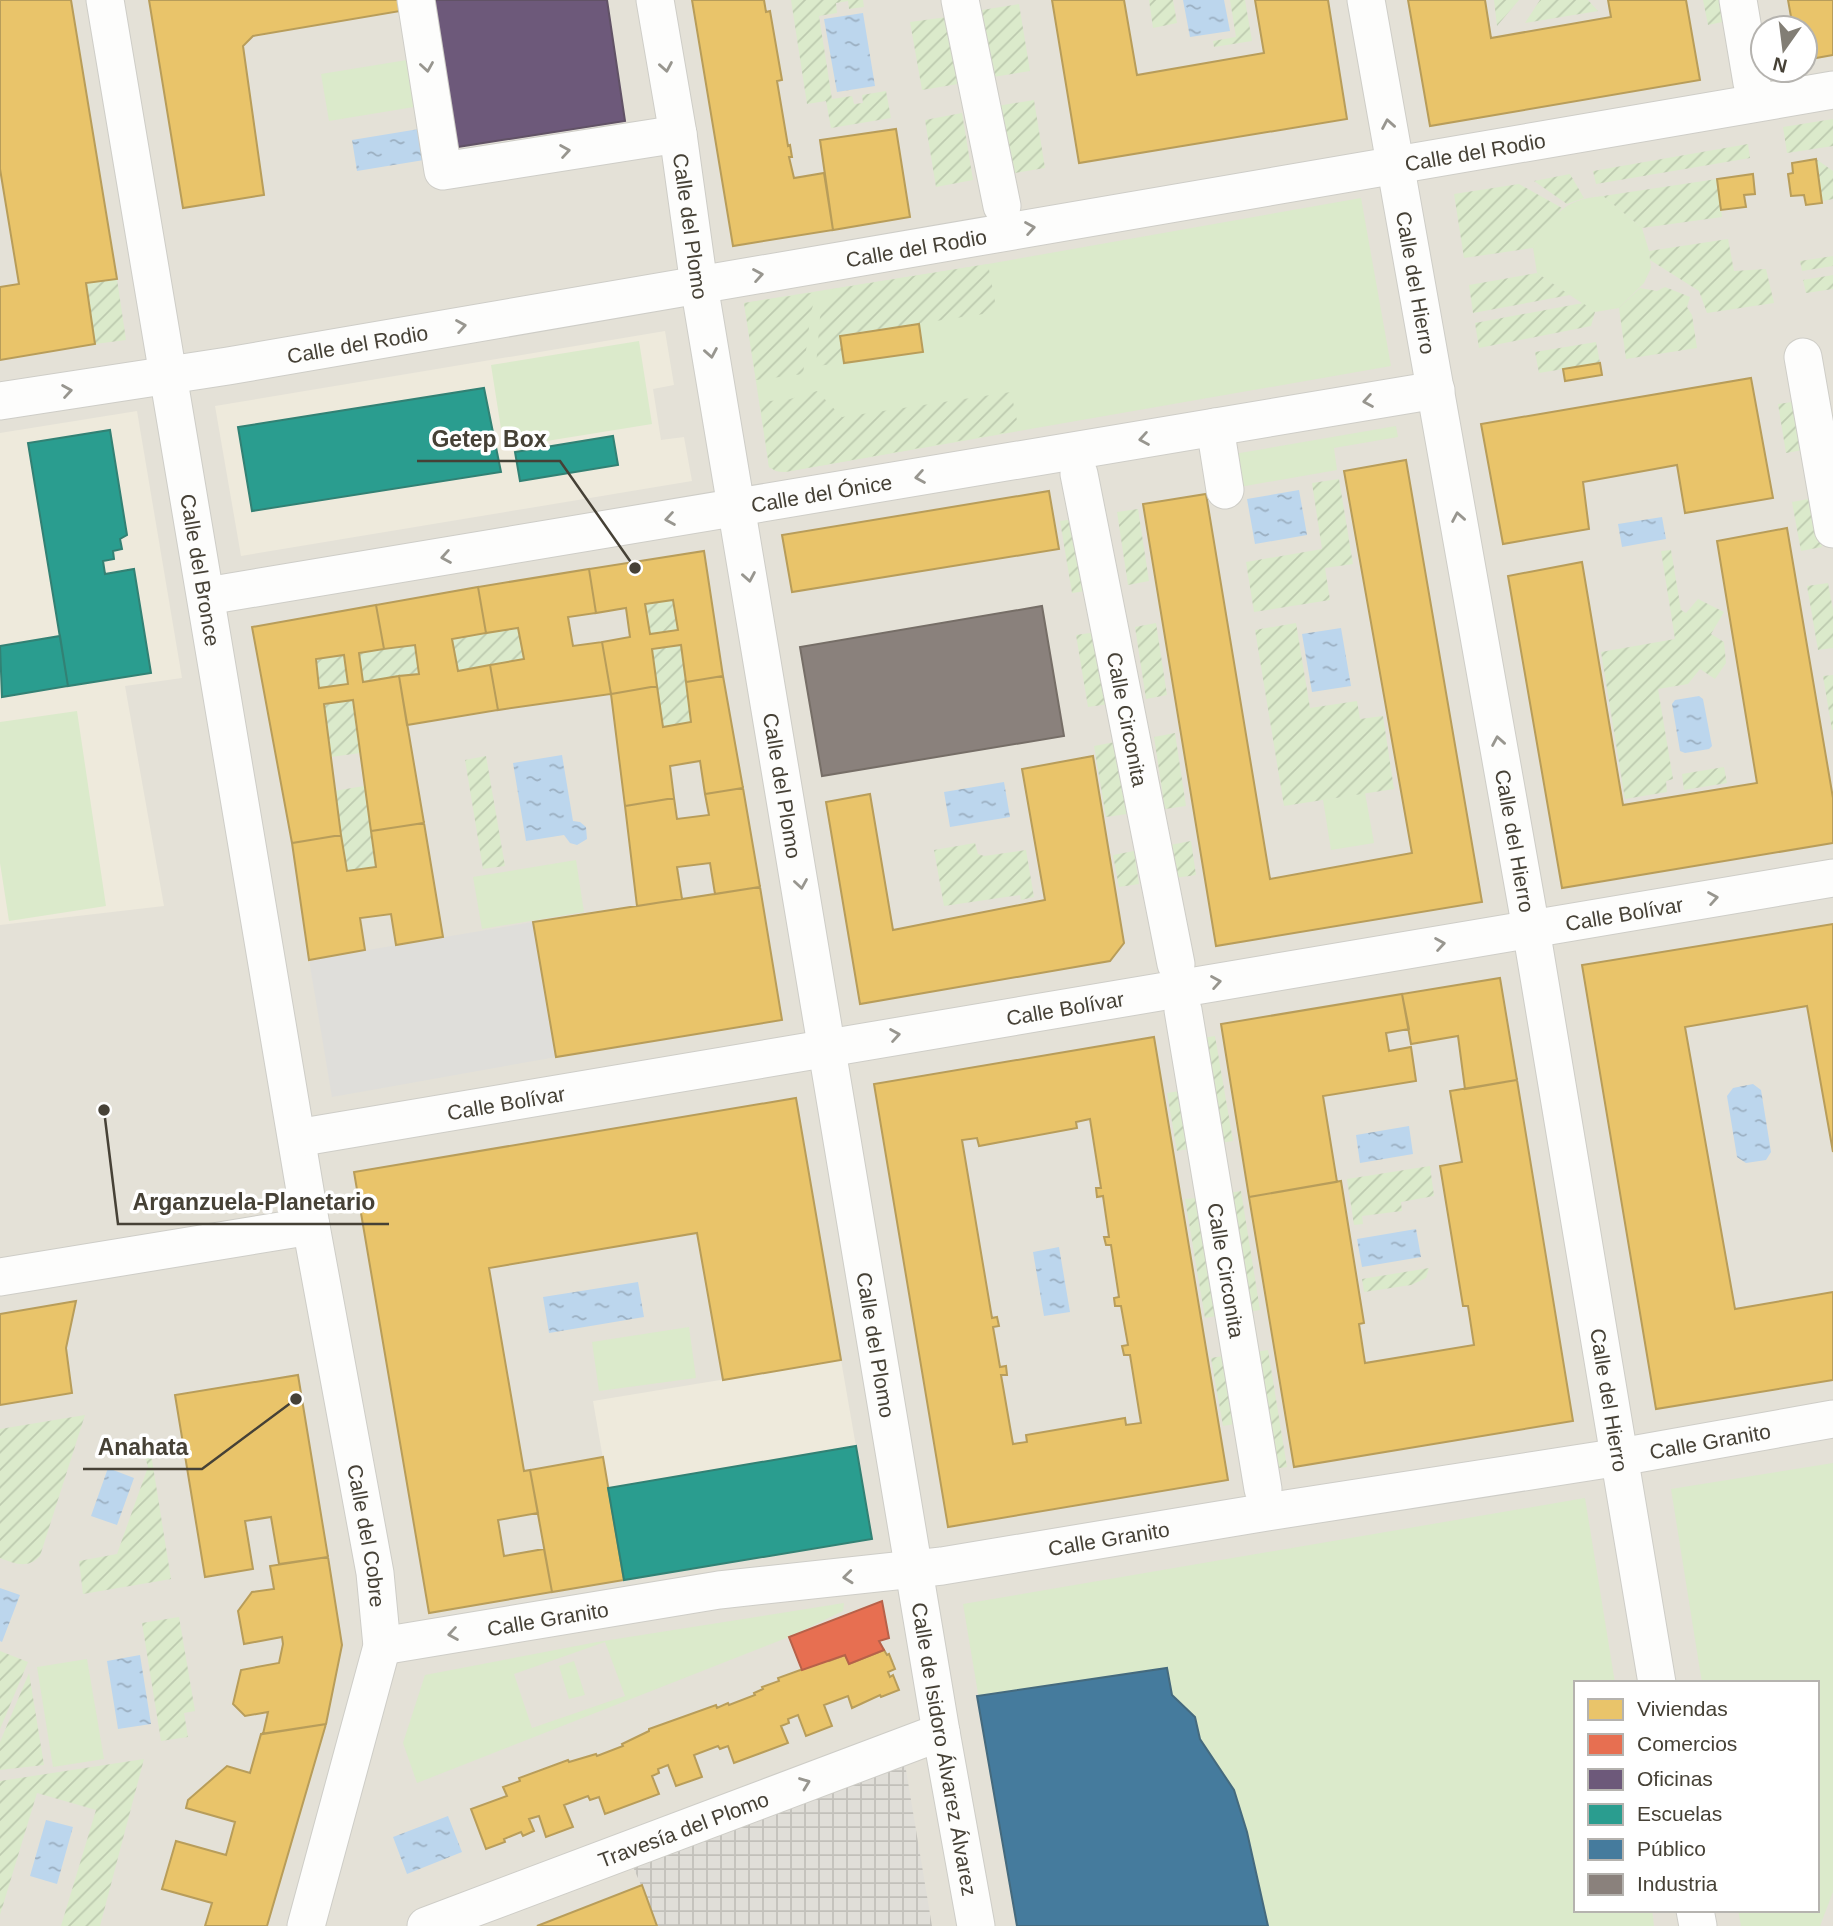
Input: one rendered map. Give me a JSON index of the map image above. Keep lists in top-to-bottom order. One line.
{"streets":{"street":["Calle del Rodio","Calle del Plomo","Calle del Hierro","Calle del Ónice","Calle del Bronce","Calle Circonita","Calle Bolívar","Calle Granito","Calle del Cobre","Calle de Isidoro Álvarez Álvarez","Travesía del Plomo"]},"crossings":[["Calle del Rodio","Calle del Plomo"],["Calle del Rodio","Calle del Hierro"],["Calle del Rodio","Calle del Bronce"],["Calle del Plomo","Calle del Ónice"],["Calle del Plomo","Calle Bolívar"],["Calle del Plomo","Calle Granito"],["Calle del Plomo","Calle de Isidoro Álvarez Álvarez"],["Calle del Hierro","Calle del Ónice"],["Calle del Hierro","Calle Bolívar"],["Calle del Hierro","Calle Granito"],["Calle del Ónice","Calle del Bronce"],["Calle del Bronce","Calle Bolívar"],["Calle del Bronce","Calle del Cobre"],["Calle Bolívar","Calle del Cobre"],["Calle Granito","Calle del Cobre"],["Calle Granito","Calle de Isidoro Álvarez Álvarez"],["Calle de Isidoro Álvarez Álvarez","Travesía del Plomo"]],"one_way":["Calle del Rodio","Calle del Plomo","Calle del Hierro","Calle del Ónice","Calle Bolívar","Calle Granito","Travesía del Plomo"],"places":["Getep Box","Arganzuela-Planetario","Anahata"],"legend":["Viviendas","Comercios","Oficinas","Escuelas","Público","Industria"],"north":"bottom"}
